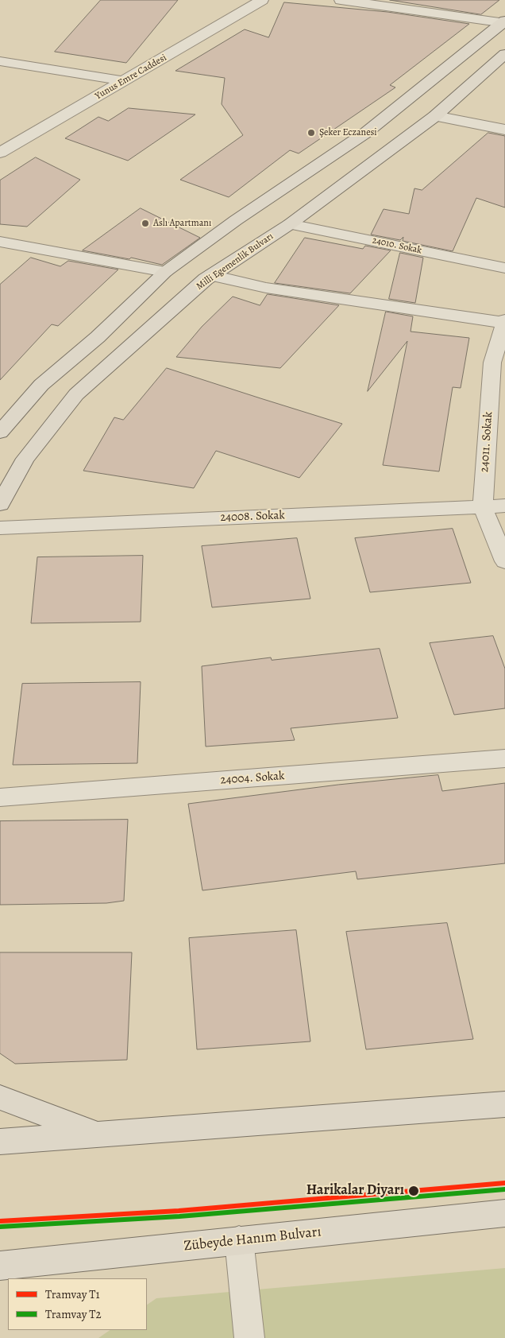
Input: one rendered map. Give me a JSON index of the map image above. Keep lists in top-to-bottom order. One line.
{"streets":{"main road":["Milli Egemenlik Bulvarı","Zübeyde Hanım Bulvarı"],"street":["Yunus Emre Caddesi","24010. Sokak","24011. Sokak","24008. Sokak","24004. Sokak"]},"crossings":[["24010. Sokak","Milli Egemenlik Bulvarı"],["24011. Sokak","24008. Sokak"]],"places":["Şeker Eczanesi","Aslı Apartmanı","Harikalar Diyarı"],"lines":["tram line T1","tram line T2"],"legend":["Tramvay T1","Tramvay T2"]}
